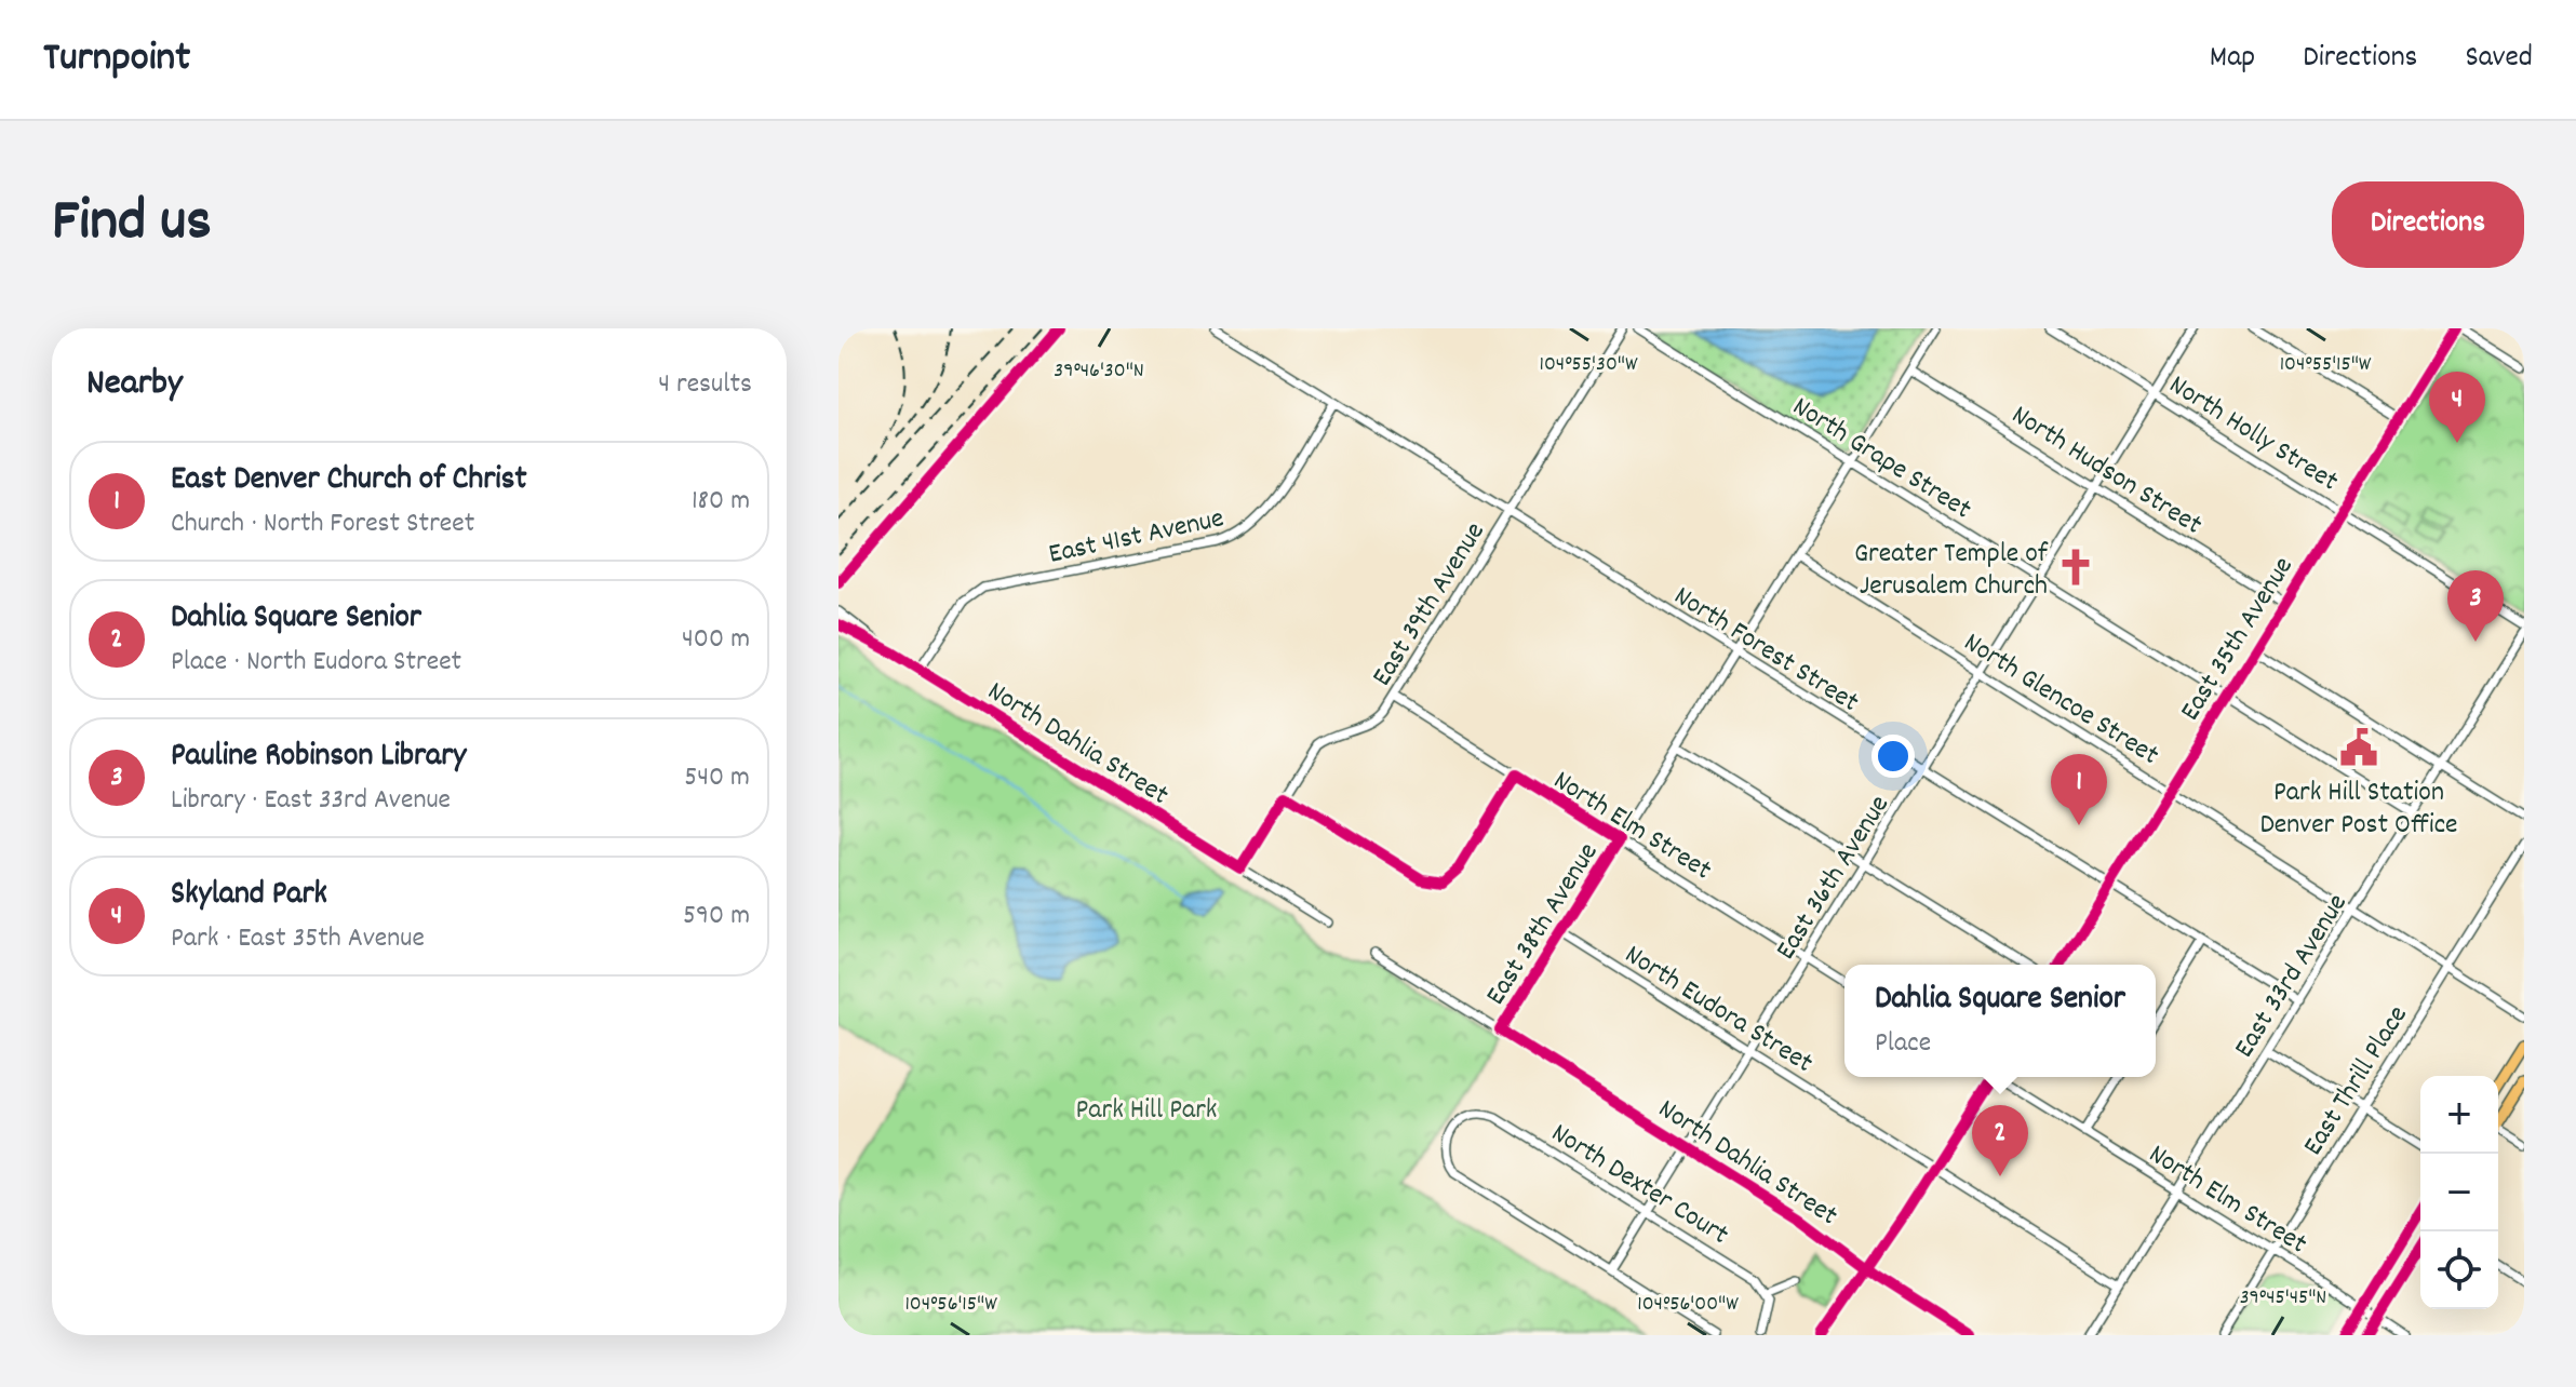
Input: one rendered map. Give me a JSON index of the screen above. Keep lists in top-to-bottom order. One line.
{"streets":{"street":["North Holly Street","North Grape Street","North Hudson Street","East 41st Avenue","East 39th Avenue","East 35th Avenue","North Forest Street","North Glencoe Street","North Dahlia Street","North Elm Street","East 36th Avenue","East 38th Avenue","East 33rd Avenue","North Eudora Street","East Thrill Place","North Dexter Court"]},"crossings":[["North Holly Street","East 35th Avenue"],["North Holly Street","East 36th Avenue"],["North Grape Street","East 35th Avenue"],["North Grape Street","East 36th Avenue"],["North Grape Street","East 38th Avenue"],["North Grape Street","East 33rd Avenue"],["North Hudson Street","East 35th Avenue"],["North Hudson Street","East 36th Avenue"],["North Hudson Street","East 38th Avenue"],["East 41st Avenue","North Forest Street"],["East 41st Avenue","North Dahlia Street"],["East 39th Avenue","North Forest Street"],["East 39th Avenue","North Dahlia Street"],["East 39th Avenue","North Elm Street"],["East 35th Avenue","North Forest Street"],["East 35th Avenue","North Glencoe Street"],["North Forest Street","East 36th Avenue"],["North Forest Street","East 38th Avenue"],["North Forest Street","East 33rd Avenue"],["North Glencoe Street","East 36th Avenue"],["North Glencoe Street","East 38th Avenue"],["North Glencoe Street","East 33rd Avenue"],["North Glencoe Street","East Thrill Place"],["North Dahlia Street","East 36th Avenue"],["North Dahlia Street","East 38th Avenue"],["North Elm Street","East 36th Avenue"],["North Elm Street","East 38th Avenue"],["North Elm Street","East 33rd Avenue"],["North Elm Street","East Thrill Place"],["East 36th Avenue","North Eudora Street"],["East 36th Avenue","North Dexter Court"],["East 38th Avenue","North Eudora Street"],["East 33rd Avenue","North Eudora Street"]],"parks":["Park Hill Park"],"places":{"church":["Greater Temple of Jerusalem Church"],"public building":["Park Hill Station Denver Post Office"]},"page":{"header":"Turnpoint","nav":["Map","Directions","Saved"],"title":"Find us","buttons":"Directions","heading":["Nearby","4 results"],"pins":["4","3","1","2"],"list":[{"mark":"1","name":"East Denver Church of Christ","note":"Church · North Forest Street","value":"180 m"},{"mark":"2","name":"Dahlia Square Senior","note":"Place · North Eudora Street","value":"400 m"},{"mark":"3","name":"Pauline Robinson Library","note":"Library · East 33rd Avenue","value":"540 m"},{"mark":"4","name":"Skyland Park","note":"Park · East 35th Avenue","value":"590 m"}],"popup":["Dahlia Square Senior","Place"],"map_buttons":["+","−"]},"coordinates":["104°55'30\"W","104°55'15\"W","39°46'30\"N","39°45'45\"N","104°56'15\"W","104°56'00\"W"]}
